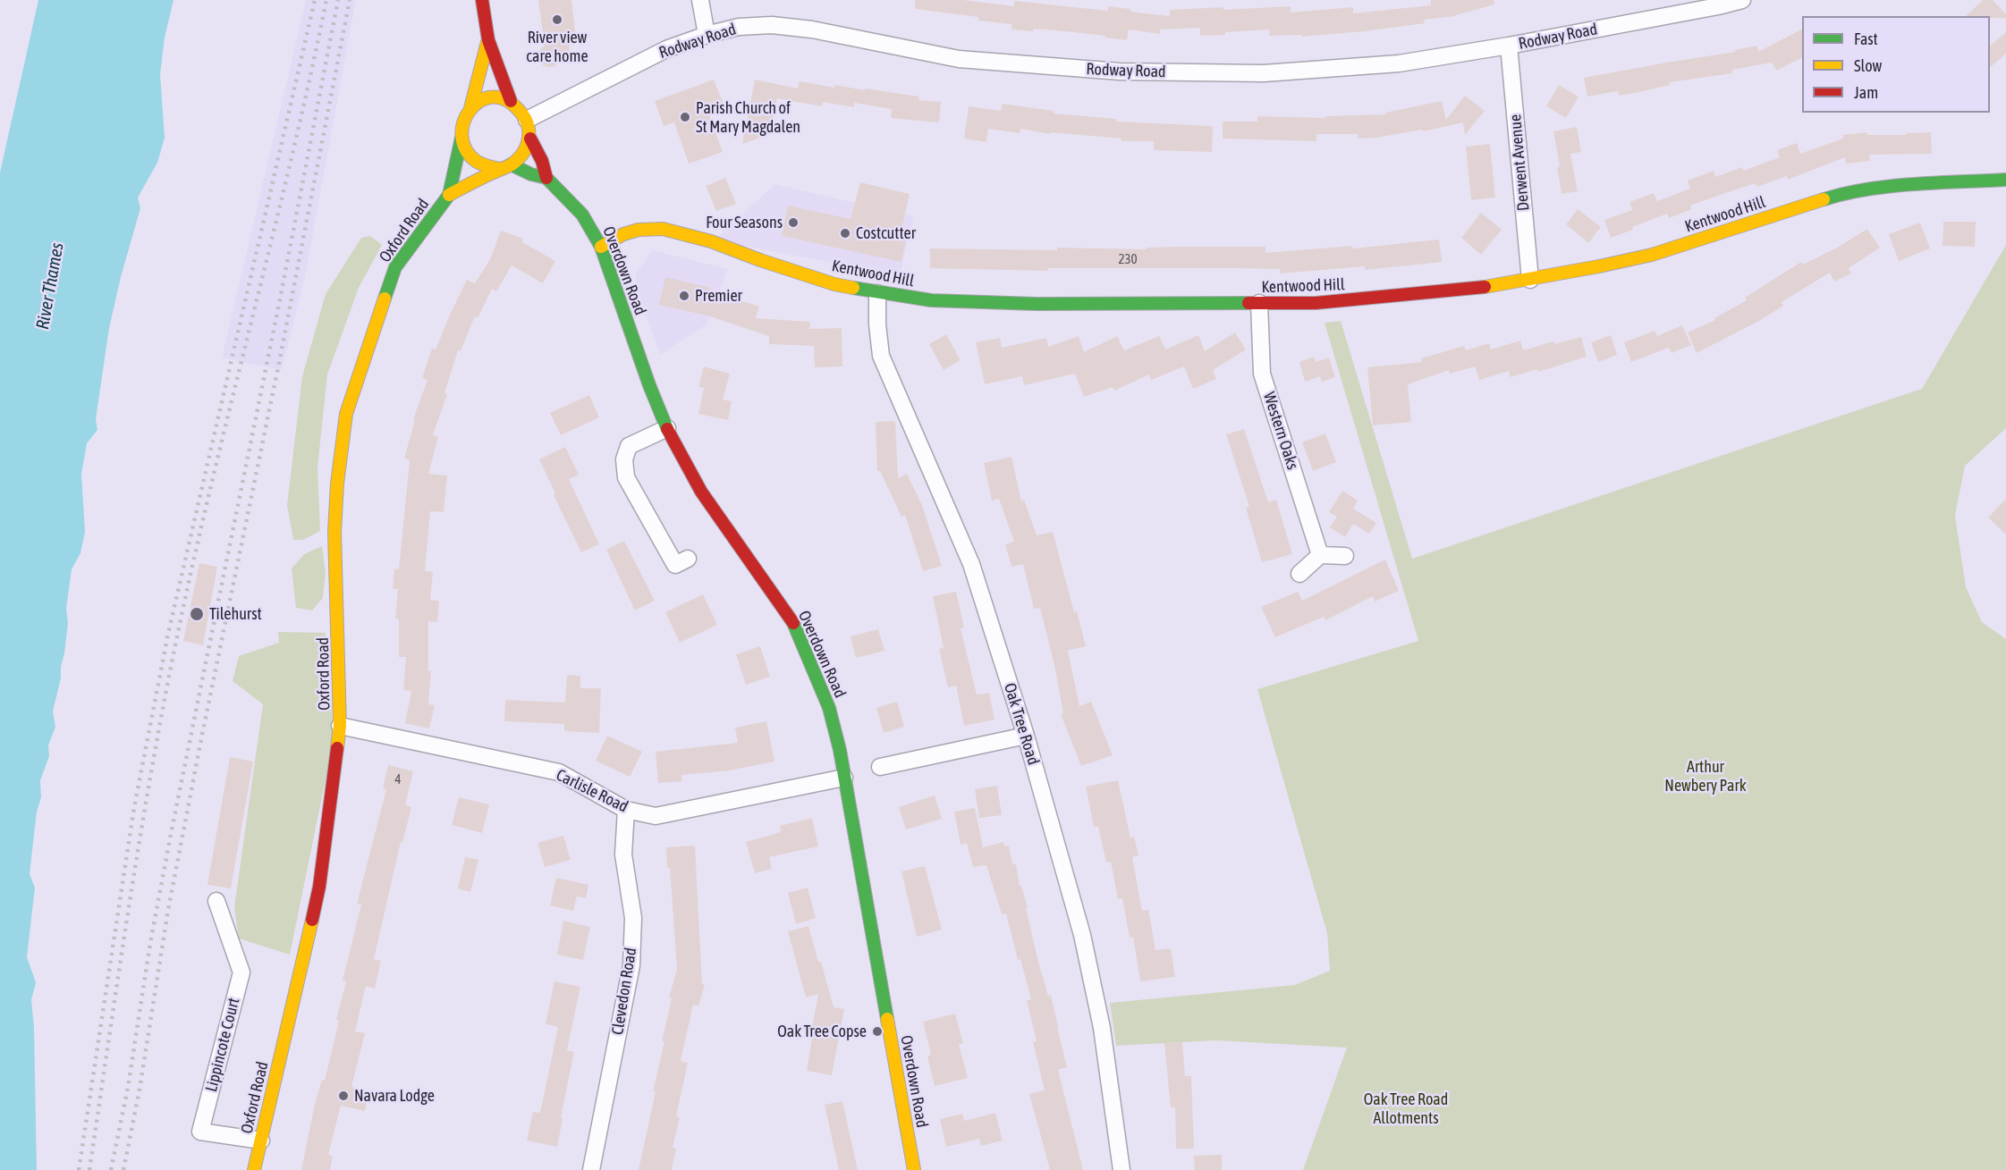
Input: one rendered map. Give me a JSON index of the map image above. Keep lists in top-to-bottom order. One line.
{"streets":{"street":["Rodway Road","Derwent Avenue","Kentwood Hill","Oxford Road","Overdown Road","Western Oaks","Oak Tree Road","Carlisle Road","Clevedon Road","Lippincote Court"]},"crossings":[["Rodway Road","Derwent Avenue"],["Rodway Road","Oxford Road"],["Rodway Road","Overdown Road"],["Derwent Avenue","Kentwood Hill"],["Kentwood Hill","Overdown Road"],["Kentwood Hill","Western Oaks"],["Kentwood Hill","Oak Tree Road"],["Oxford Road","Overdown Road"],["Oxford Road","Carlisle Road"],["Oxford Road","Lippincote Court"],["Overdown Road","Carlisle Road"],["Carlisle Road","Clevedon Road"]],"water":["River Thames"],"parks":["Arthur Newbery Park","Oak Tree Road Allotments"],"places":["River view care home","Parish Church of St Mary Magdalen","Four Seasons","Costcutter","Premier","Tilehurst","Oak Tree Copse","Navara Lodge"],"house_numbers":["230","4"],"legend":["Fast","Slow","Jam"]}
